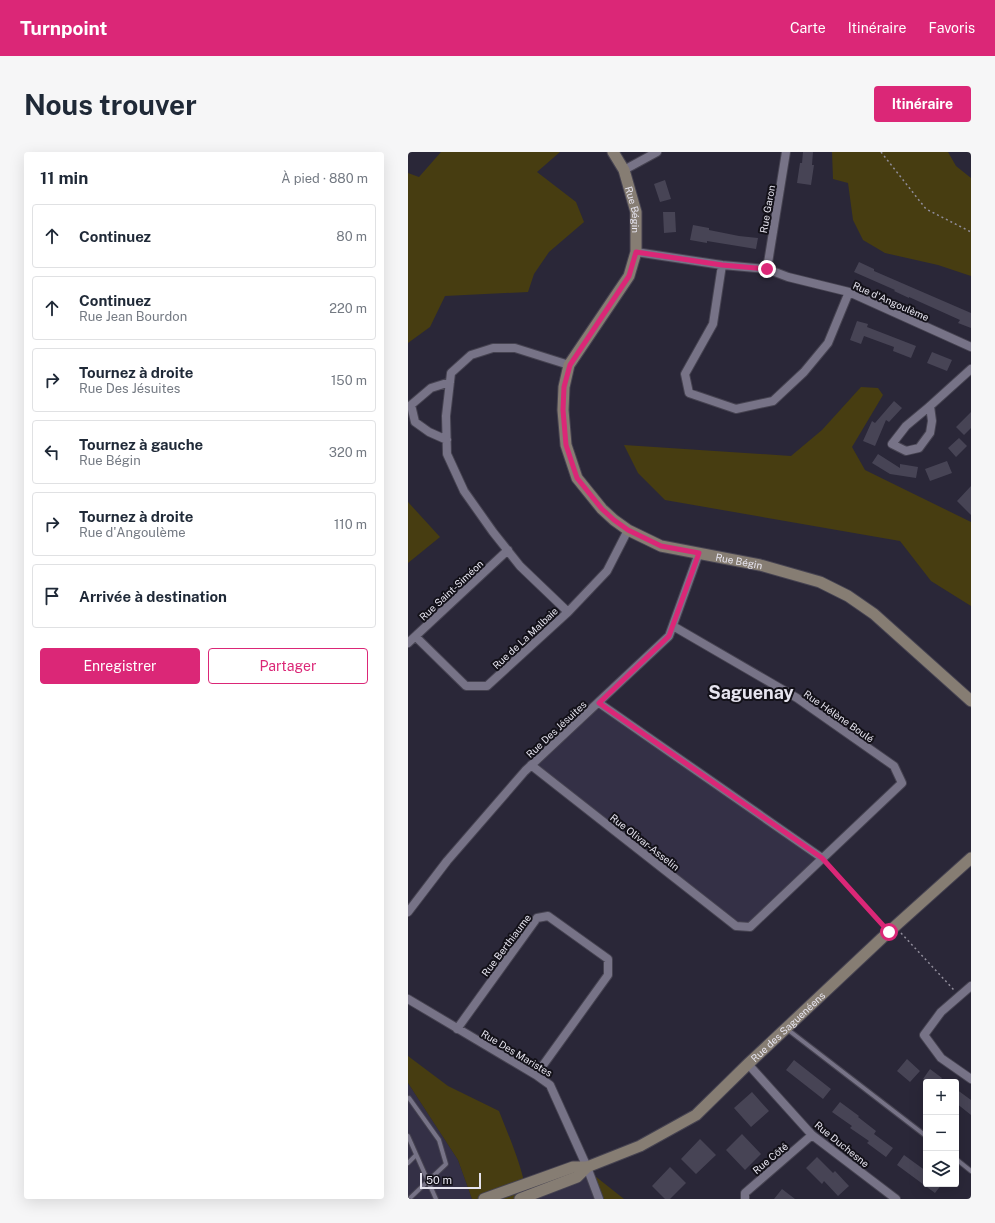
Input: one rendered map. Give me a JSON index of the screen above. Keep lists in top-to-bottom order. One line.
{"streets":{"street":["Rue Bégin","Rue Garon","Rue d'Angoulème","Rue Saint-Siméon","Rue de La Malbaie","Rue Hélène Boulé","Rue Des Jésuites","Rue Olivar-Asselin","Rue Berthiaume","Rue des Saguenéens","Rue Des Maristes","Rue Duchesne","Rue Côté"]},"crossings":[["Rue Bégin","Rue d'Angoulème"],["Rue Bégin","Rue de La Malbaie"],["Rue Bégin","Rue Des Jésuites"],["Rue Garon","Rue d'Angoulème"],["Rue Saint-Siméon","Rue de La Malbaie"],["Rue Hélène Boulé","Rue Des Jésuites"],["Rue Hélène Boulé","Rue Olivar-Asselin"],["Rue Des Jésuites","Rue Olivar-Asselin"],["Rue Berthiaume","Rue Des Maristes"],["Rue des Saguenéens","Rue Des Maristes"],["Rue des Saguenéens","Rue Duchesne"],["Rue Duchesne","Rue Côté"]],"districts":["Saguenay"],"scale_bar":"50 m","page":{"header":"Turnpoint","nav":["Carte","Itinéraire","Favoris"],"buttons":["Itinéraire",["Enregistrer","Partager"]],"title":"Nous trouver","heading":["11 min","À pied · 880 m"],"list":[["Continuez","80 m"],["Continuez","Rue Jean Bourdon","220 m"],["Tournez à droite","Rue Des Jésuites","150 m"],["Tournez à gauche","Rue Bégin","320 m"],["Tournez à droite","Rue d'Angoulème","110 m"],"Arrivée à destination"],"map_buttons":["+","−"],"scale":"50 m"}}
